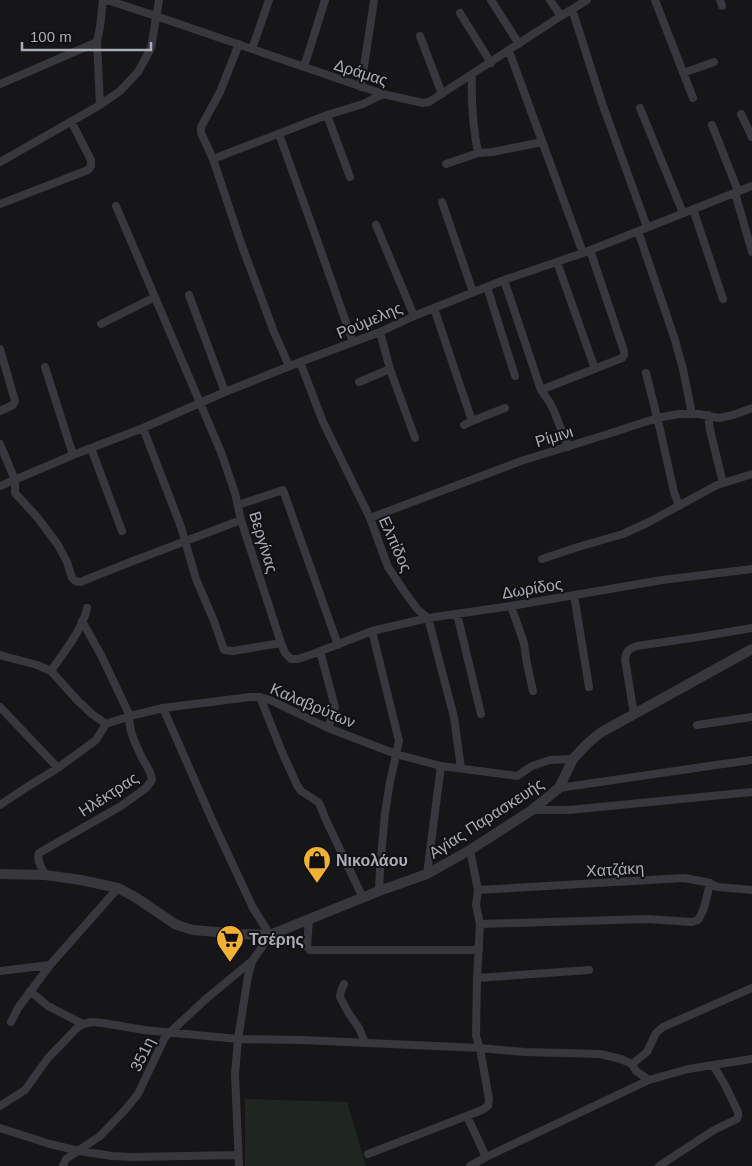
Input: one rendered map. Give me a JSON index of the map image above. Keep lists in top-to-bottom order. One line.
{"streets":{"street":["Δράμας","Ρούμελης","Ρίμινι","Βεργίνας","Ελπίδος","Δωρίδος","Καλαβρύτων","Ηλέκτρας","Αγίας Παρασκευής","Χατζάκη","351η"]},"crossings":[["Ρούμελης","Βεργίνας"],["Ρούμελης","Ελπίδος"],["Ρίμινι","Ελπίδος"],["Βεργίνας","Δωρίδος"],["Ελπίδος","Δωρίδος"],["Ελπίδος","Καλαβρύτων"],["Καλαβρύτων","Ηλέκτρας"],["Καλαβρύτων","Αγίας Παρασκευής"],["Ηλέκτρας","Αγίας Παρασκευής"],["Αγίας Παρασκευής","351η"]],"places":{"shop":["Νικολάου"],"supermarket":["Τσέρης"]},"scale_bar":"100 m"}
